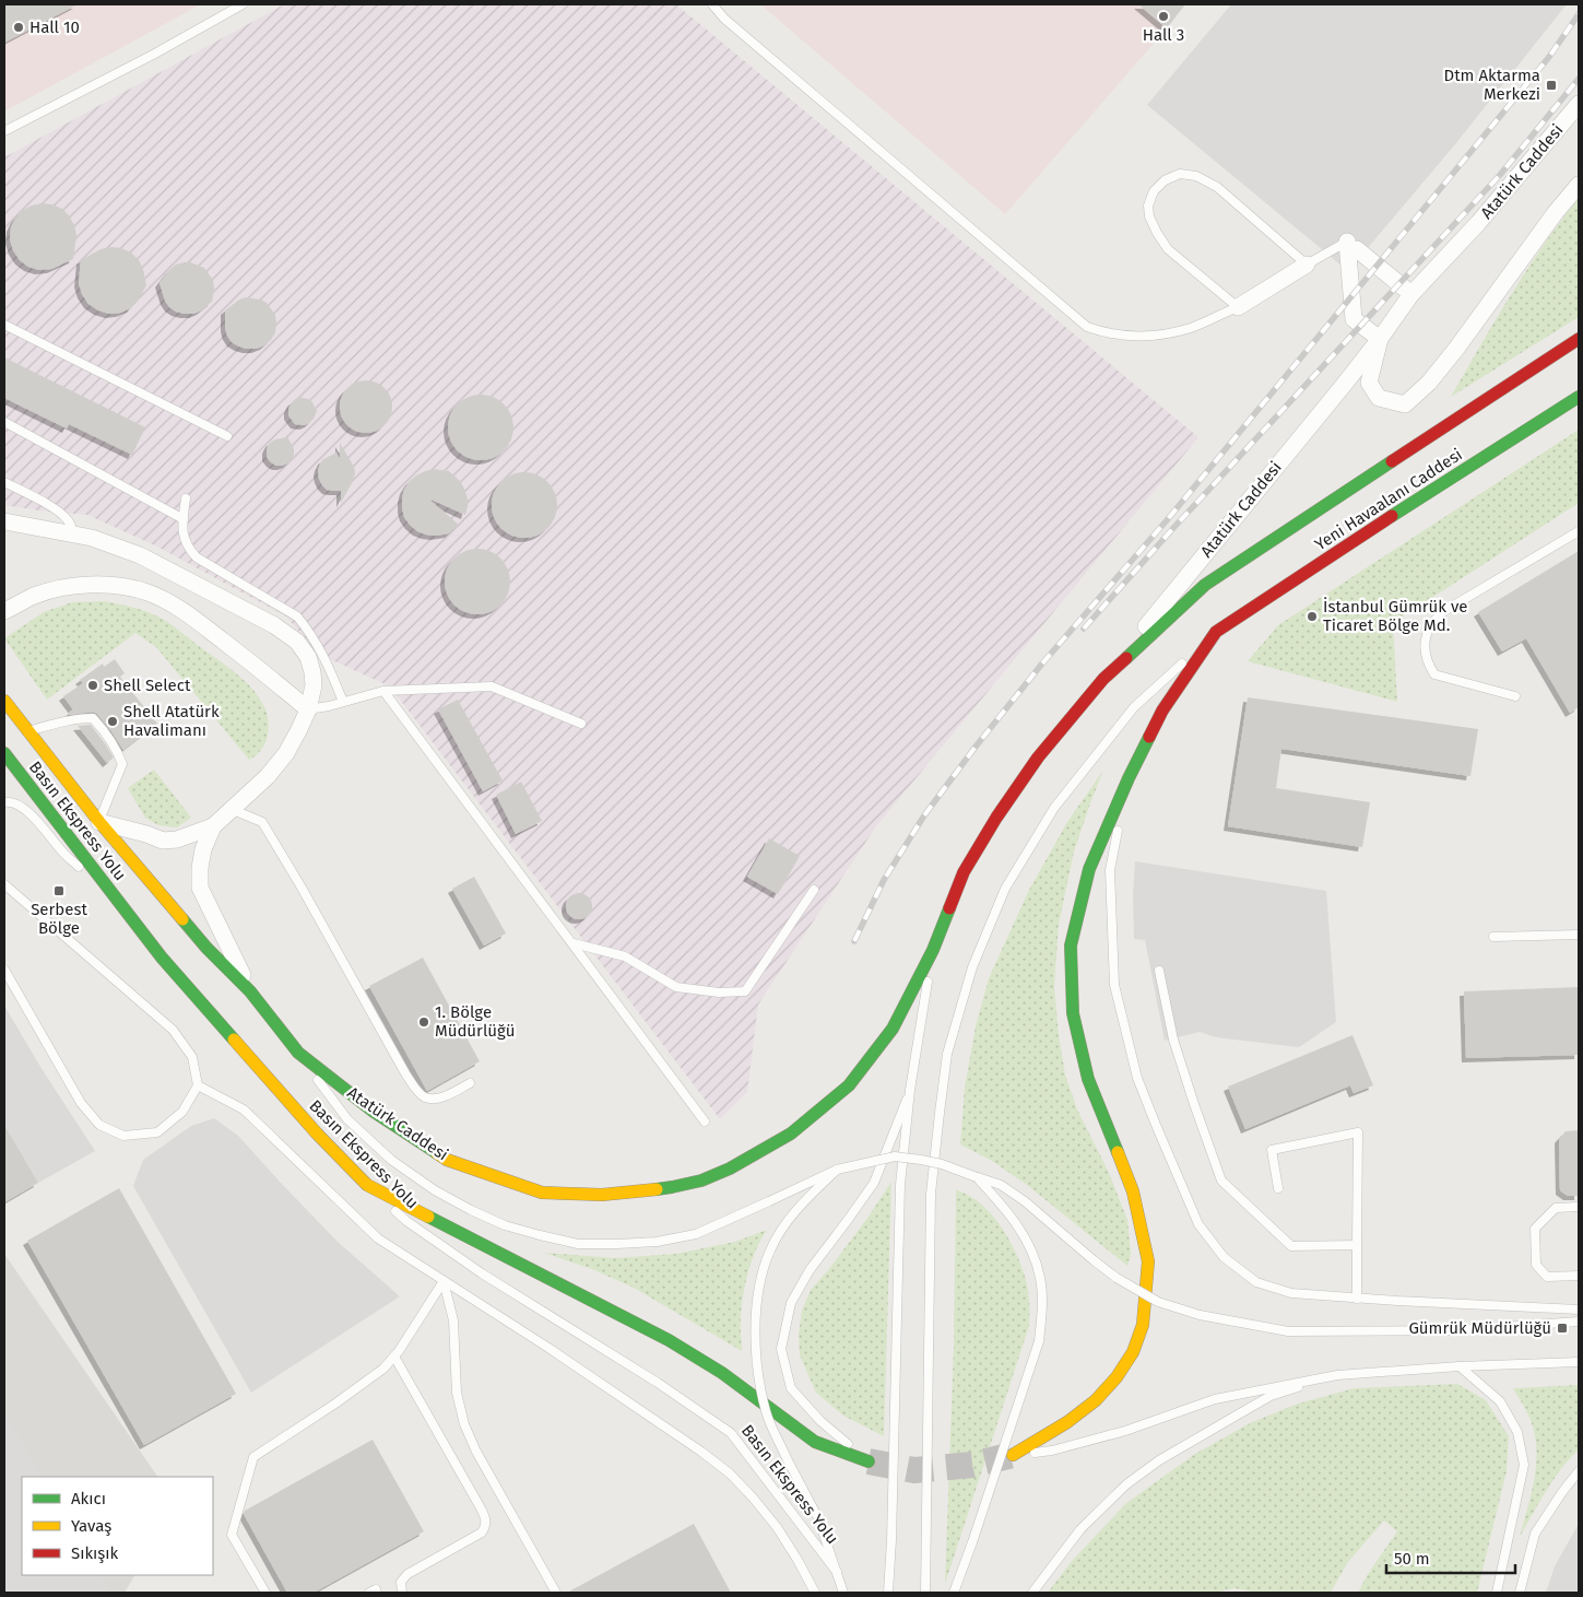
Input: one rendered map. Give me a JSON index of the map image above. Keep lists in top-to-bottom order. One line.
{"streets":{"main road":["Atatürk Caddesi","Yeni Havaalanı Caddesi","Basın Ekspress Yolu"]},"crossings":[["Atatürk Caddesi","Basın Ekspress Yolu"]],"places":{"other":["Hall 3","Hall 10","İstanbul Gümrük ve Ticaret Bölge Md.","Shell Select","Shell Atatürk Havalimanı","1. Bölge Müdürlüğü"],"transit":["Dtm Aktarma Merkezi","Serbest Bölge","Gümrük Müdürlüğü"]},"legend":["Akıcı","Yavaş","Sıkışık"],"scale_bar":"50 m"}
